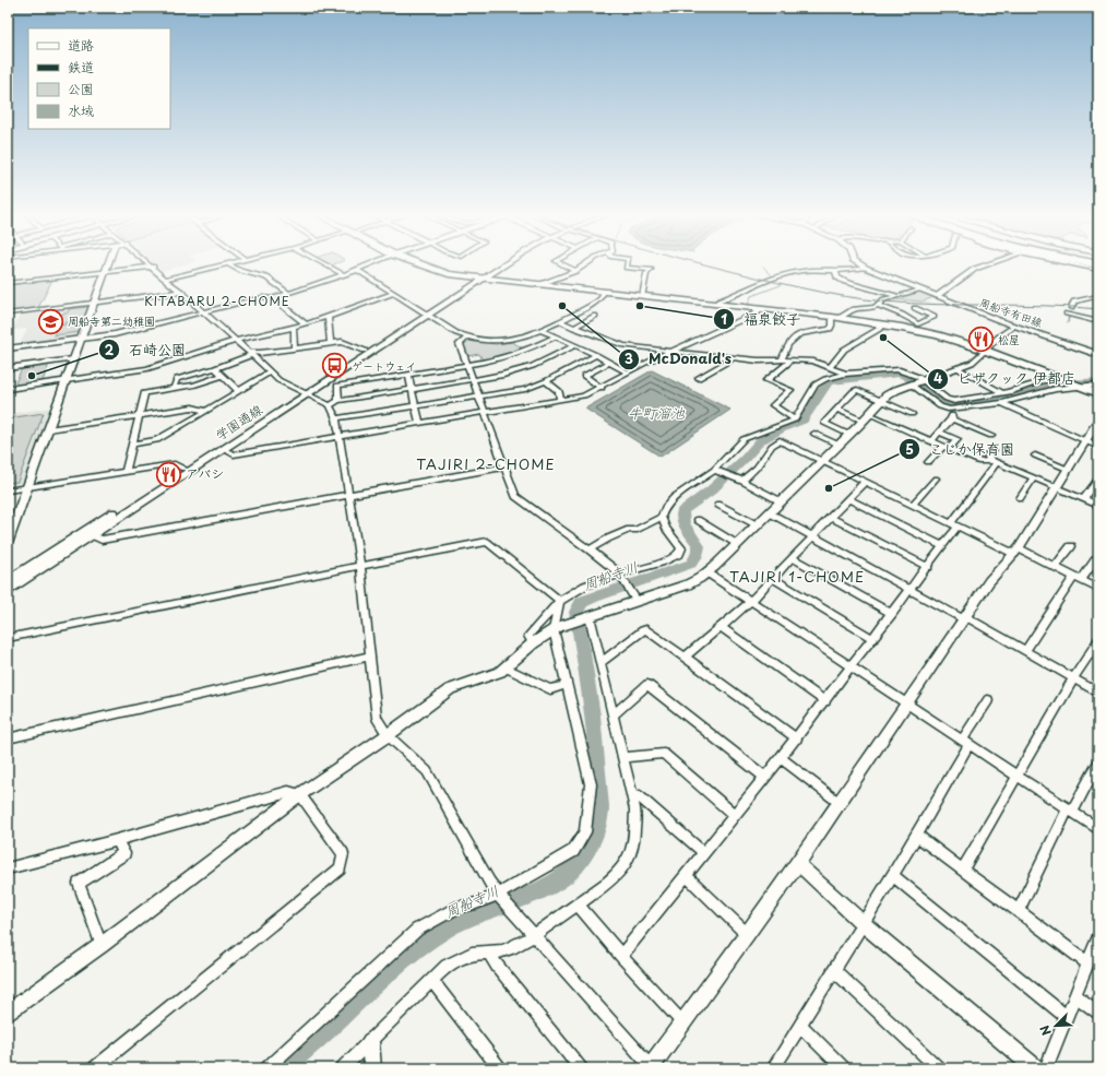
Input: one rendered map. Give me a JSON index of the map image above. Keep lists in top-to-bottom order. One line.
{"streets":{"main road":["周船寺有田線"],"street":["学園通線"]},"districts":["KITABARU 2-CHOME","TAJIRI 2-CHOME","TAJIRI 1-CHOME"],"water":["牛町溜池","周船寺川"],"places":{"other":["McDonald's","福泉餃子","ピザクック 伊都店","石崎公園","こじか保育園"],"school or university":["周船寺第二幼稚園"],"restaurant":["松屋","アバシ"],"bus stop":["ゲートウェイ"]},"legend":["道路","鉄道","公園","水域"],"north":"bottom left"}
